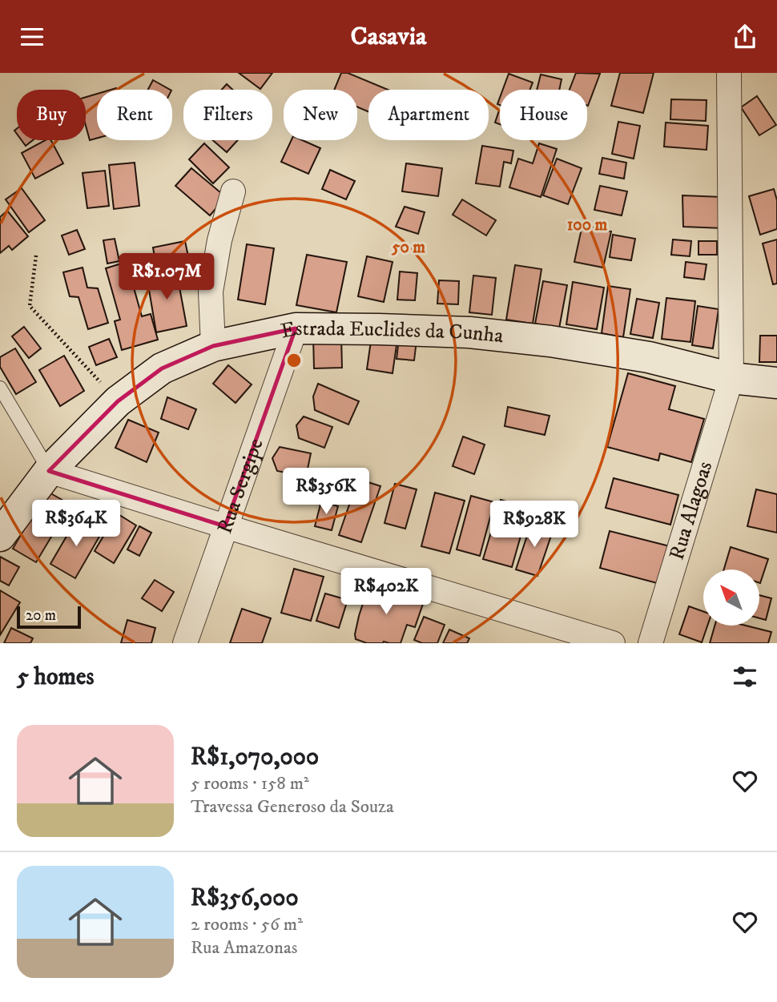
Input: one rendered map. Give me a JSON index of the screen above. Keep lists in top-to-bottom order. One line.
{"streets":{"street":["Estrada Euclides da Cunha","Rua Sergipe","Rua Alagoas"]},"crossings":[["Estrada Euclides da Cunha","Rua Sergipe"],["Estrada Euclides da Cunha","Rua Alagoas"]],"scale_bar":"20 m","north":"top left","page":{"header":"Casavia","chip":["Buy","Rent","Filters","New","Apartment","House"],"price":["R$1.07M","R$356K","R$364K","R$928K","R$402K"],"scale":"20 m","heading":"5 homes","list":[{"name":"R$1,070,000","note":"5 rooms · 158 m² · Travessa Generoso da Souza"},{"name":"R$356,000","note":"2 rooms · 56 m² · Rua Amazonas"}]},"rings":["100 m","50 m"]}
